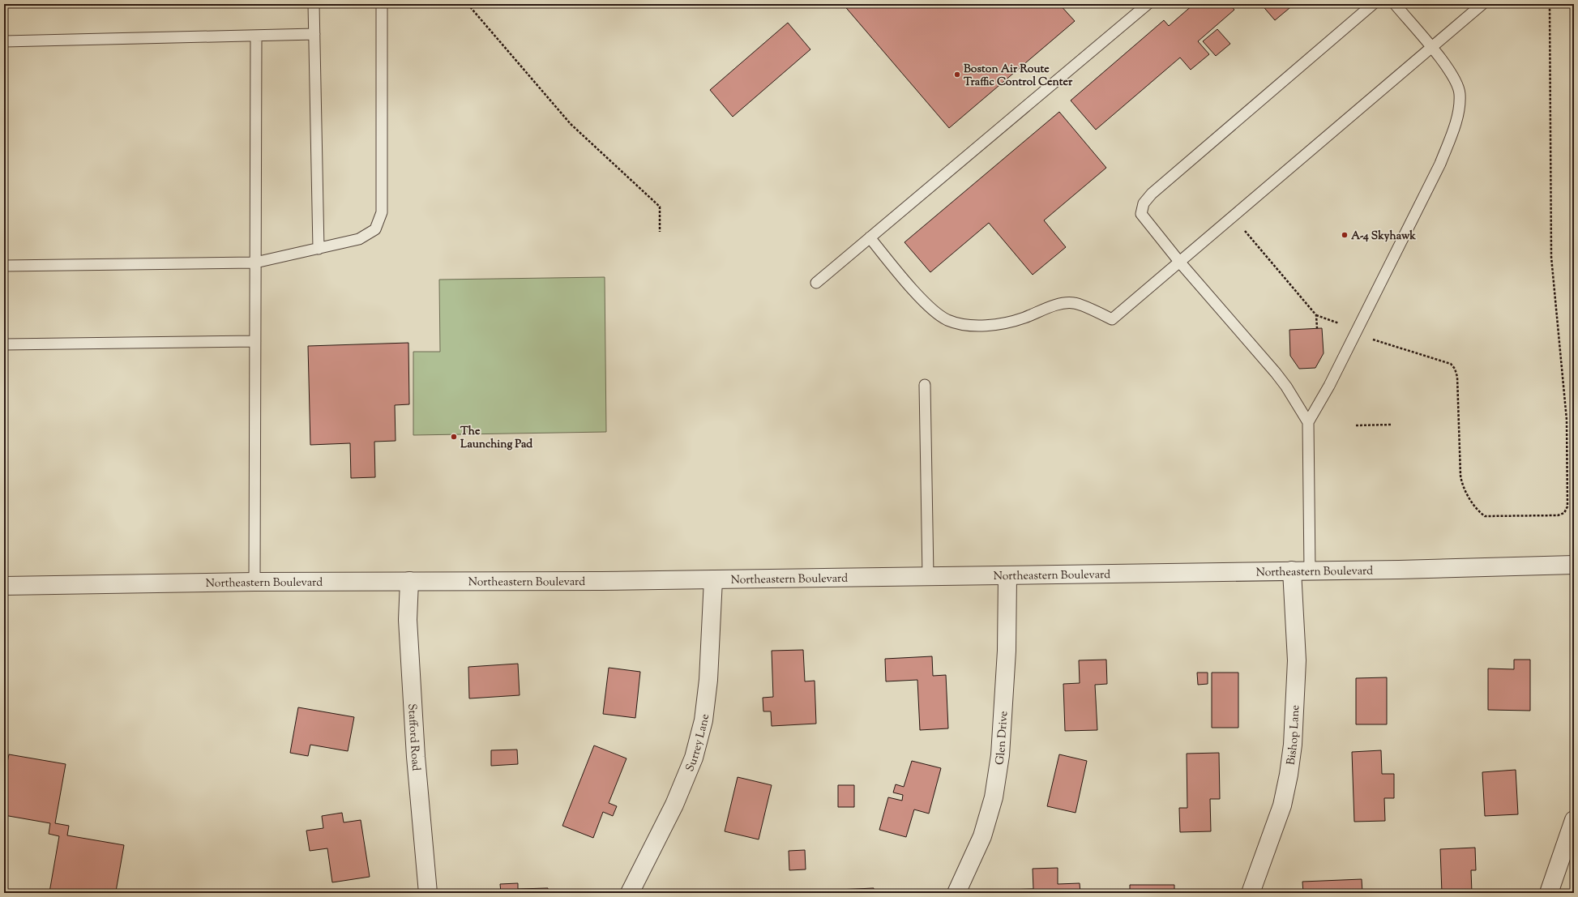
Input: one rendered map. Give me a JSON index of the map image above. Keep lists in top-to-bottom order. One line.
{"streets":{"street":["Northeastern Boulevard","Bishop Lane","Stafford Road","Glen Drive","Surrey Lane"]},"crossings":[["Northeastern Boulevard","Bishop Lane"],["Northeastern Boulevard","Stafford Road"],["Northeastern Boulevard","Glen Drive"],["Northeastern Boulevard","Surrey Lane"]],"places":["Boston Air Route Traffic Control Center","A-4 Skyhawk","The Launching Pad"]}
